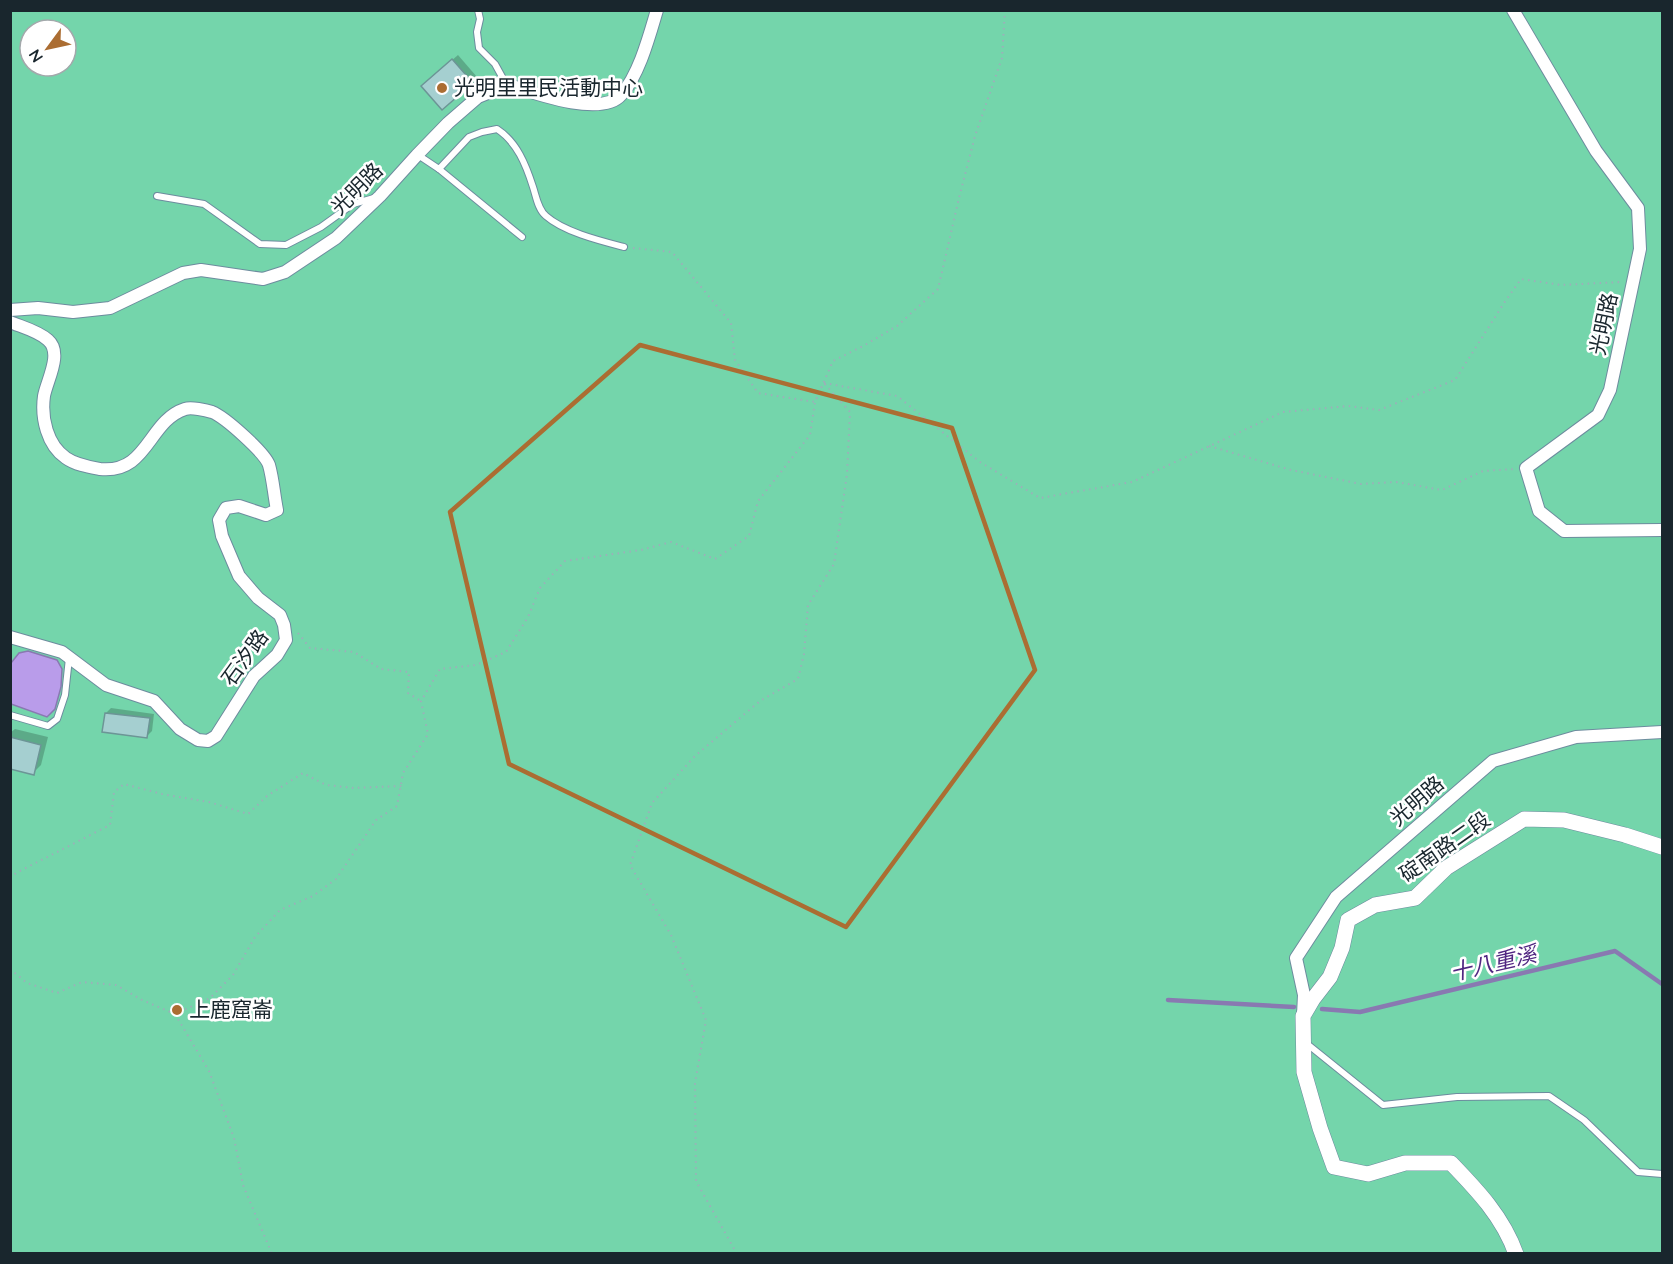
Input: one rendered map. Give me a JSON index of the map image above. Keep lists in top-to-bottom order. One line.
{"streets":{"street":["光明路","石汐路","碇南路二段"]},"crossings":[["光明路","碇南路二段"]],"water":["十八重溪"],"places":["光明里里民活動中心","上鹿窟崙"],"north":"bottom left"}
